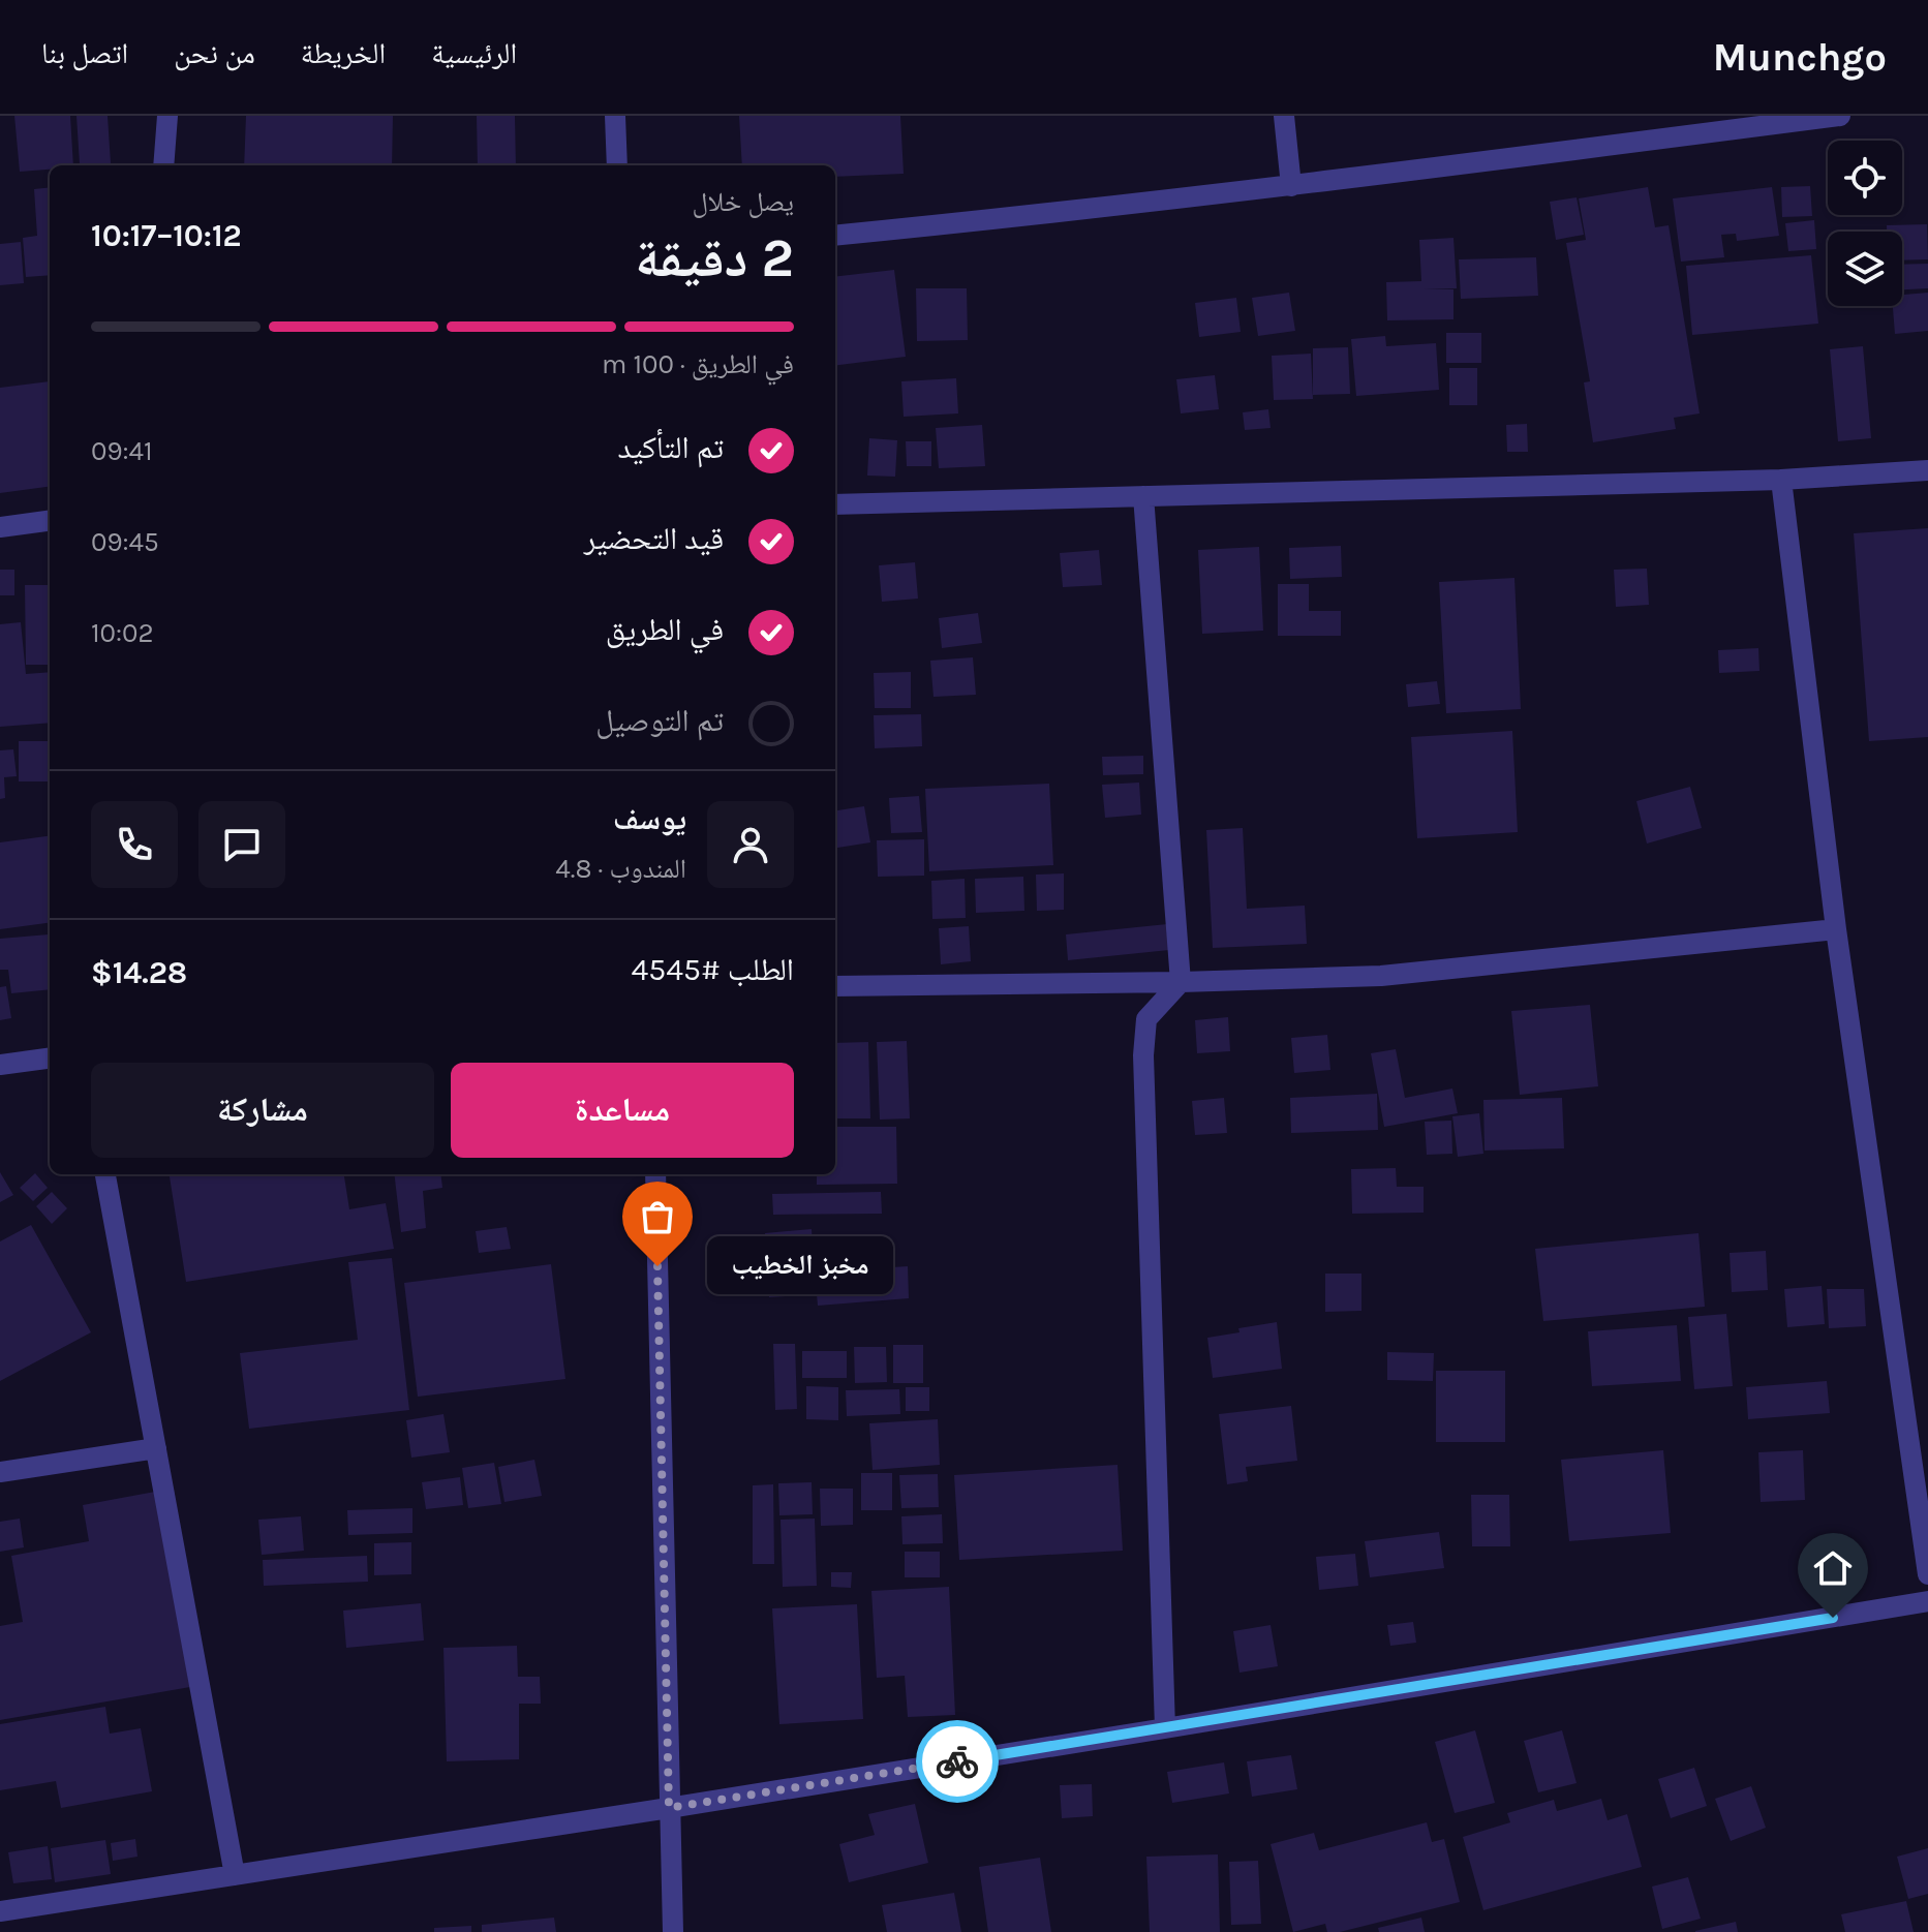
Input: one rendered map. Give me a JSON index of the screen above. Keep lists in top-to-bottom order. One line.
{"places":["مخبز الخطيب"],"page":{"header":"Munchgo","nav":["الرئيسية","الخريطة","من نحن","اتصل بنا"],"heading":["2 دقيقة","يصل خلال","10:12–10:17"],"panel":["يوسف","المندوب · 4.8","الطلب #4545","$14.28"],"bar":"في الطريق · 100 m","list":[["تم التأكيد","09:41"],["قيد التحضير","09:45"],["في الطريق","10:02"],"تم التوصيل"],"buttons":["مساعدة","مشاركة"],"bubble":"مخبز الخطيب"}}
